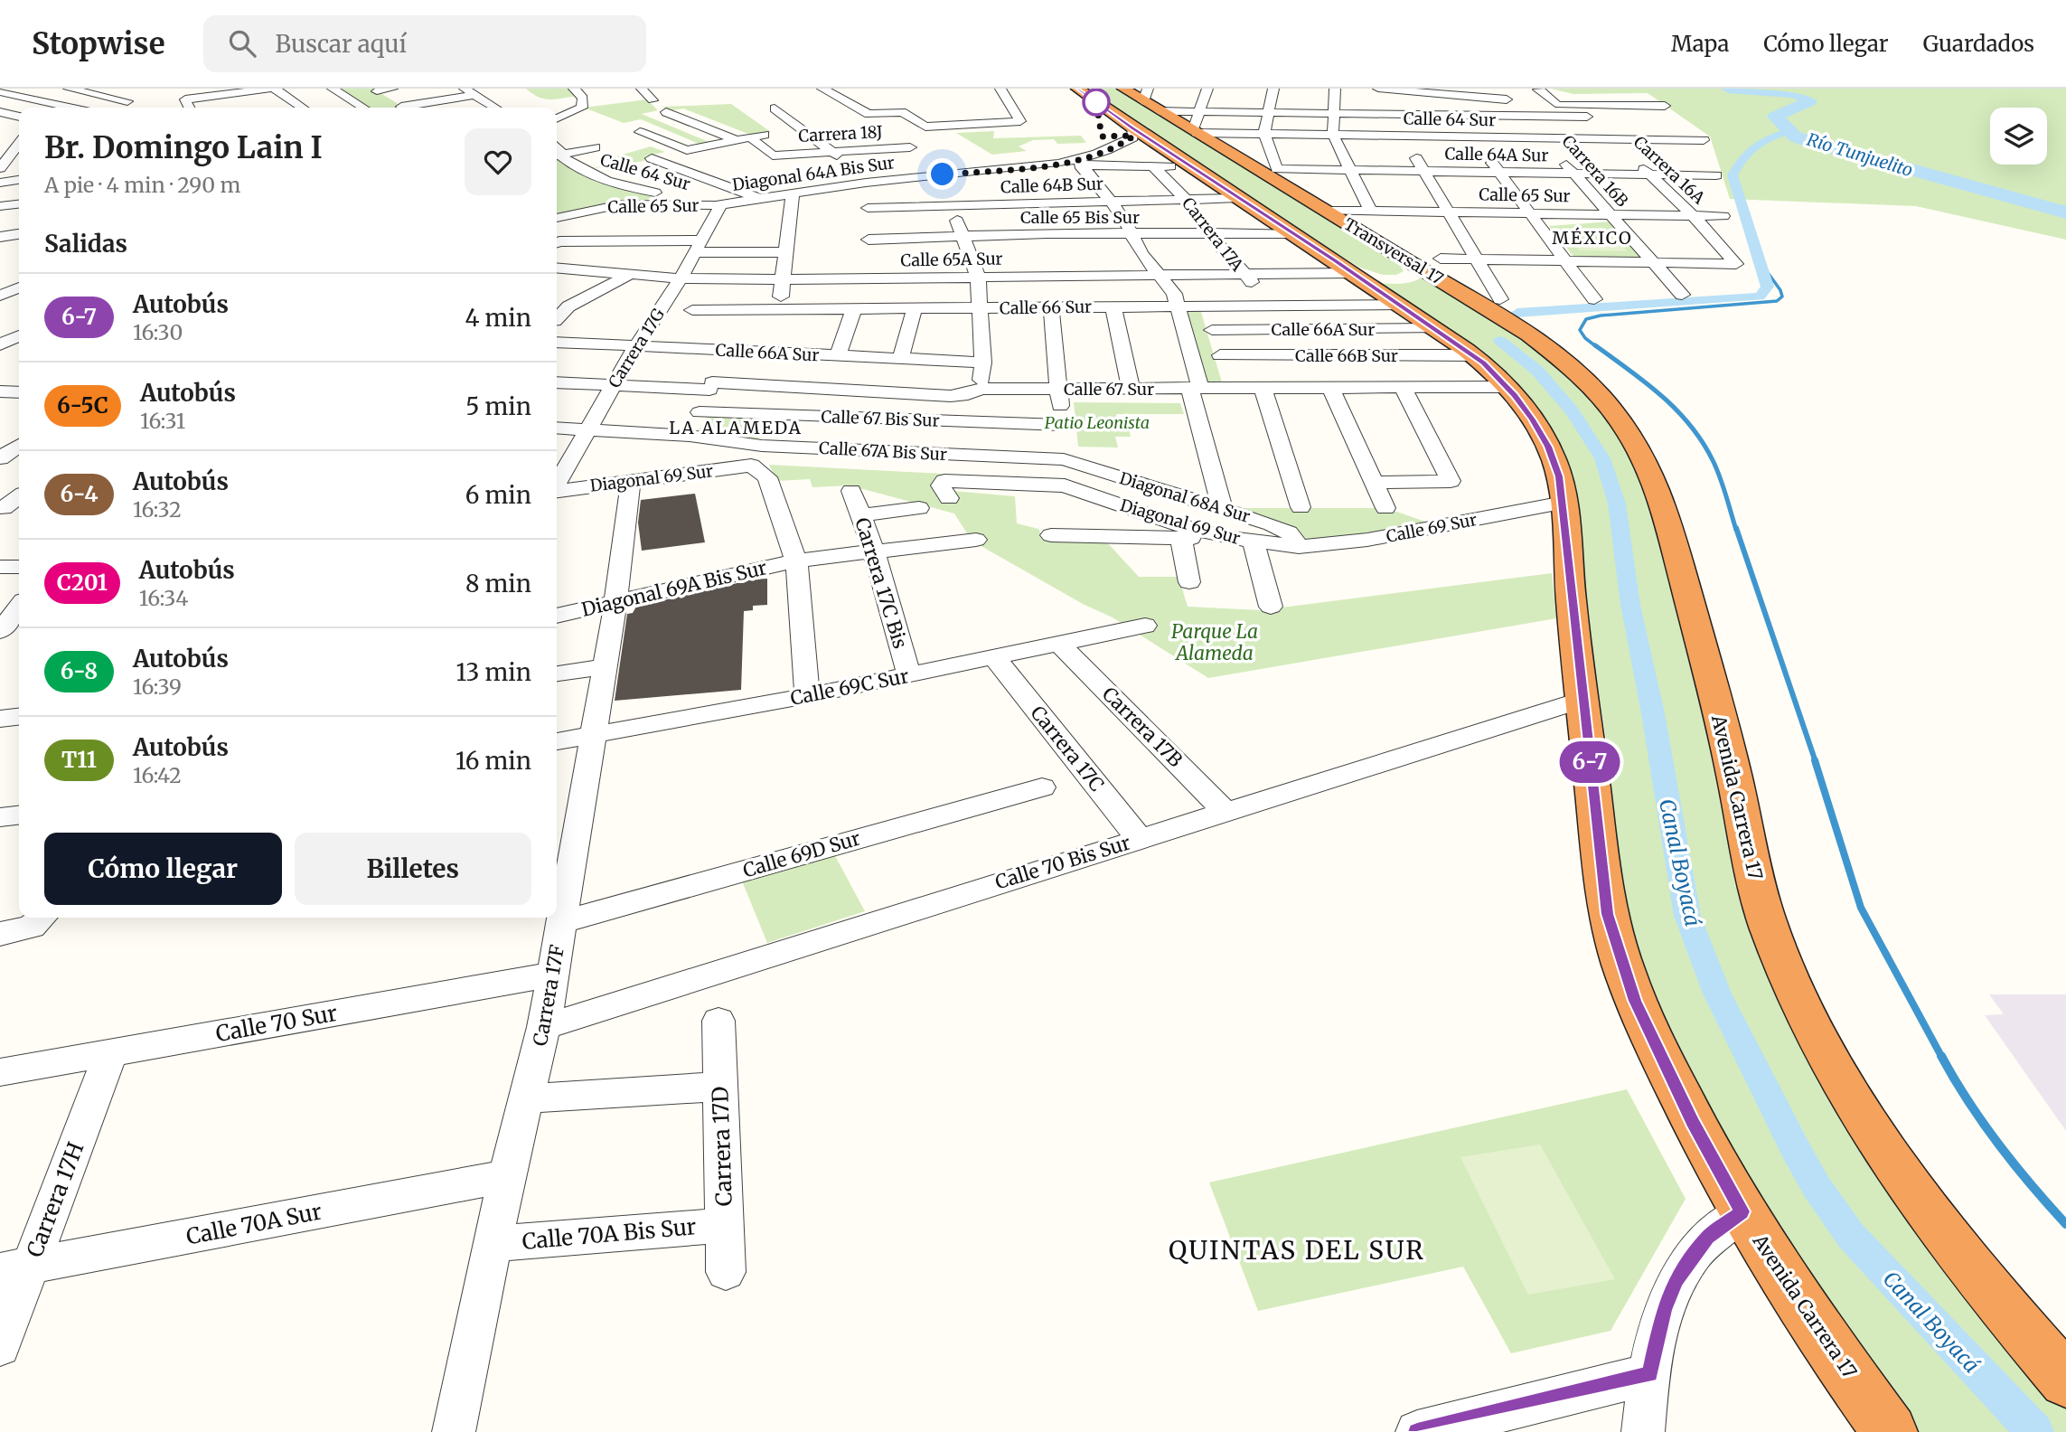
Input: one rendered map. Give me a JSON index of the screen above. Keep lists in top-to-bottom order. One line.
{"streets":{"highway":["Transversal 17","Avenida Carrera 17"],"street":["Calle 64 Sur","Carrera 18J","Calle 64A Sur","Carrera 16A","Carrera 16B","Diagonal 64A Bis Sur","Calle 64B Sur","Calle 65 Sur","Calle 65 Bis Sur","Carrera 17A","Calle 65A Sur","Calle 66 Sur","Calle 66A Sur","Carrera 17G","Calle 66B Sur","Calle 67 Sur","Calle 67 Bis Sur","Calle 67A Bis Sur","Diagonal 69 Sur","Diagonal 68A Sur","Calle 69 Sur","Carrera 17C Bis","Diagonal 69A Bis Sur","Calle 69C Sur","Carrera 17B","Carrera 17C","Calle 69D Sur","Calle 70 Bis Sur","Carrera 17F","Calle 70 Sur","Carrera 17D","Carrera 17H","Calle 70A Sur","Calle 70A Bis Sur"]},"crossings":[["Calle 64 Sur","Calle 64A Sur"],["Calle 64 Sur","Carrera 16A"],["Calle 64 Sur","Carrera 16B"],["Calle 64 Sur","Diagonal 64A Bis Sur"],["Calle 64 Sur","Transversal 17"],["Calle 64 Sur","Carrera 17G"],["Calle 64A Sur","Carrera 16A"],["Calle 64A Sur","Carrera 16B"],["Carrera 16A","Carrera 16B"],["Carrera 16A","Calle 65 Sur"],["Carrera 16B","Calle 65 Sur"],["Diagonal 64A Bis Sur","Carrera 17A"],["Diagonal 64A Bis Sur","Carrera 17G"],["Calle 64B Sur","Calle 65 Bis Sur"],["Calle 64B Sur","Carrera 17A"],["Calle 65 Sur","Transversal 17"],["Calle 65 Bis Sur","Carrera 17A"],["Carrera 17A","Calle 65A Sur"],["Carrera 17A","Calle 66 Sur"],["Transversal 17","Avenida Carrera 17"],["Calle 65A Sur","Carrera 17G"],["Calle 66A Sur","Carrera 17G"],["Carrera 17G","Calle 67 Sur"],["Carrera 17G","Calle 67A Bis Sur"],["Calle 67 Sur","Avenida Carrera 17"],["Calle 67A Bis Sur","Diagonal 68A Sur"],["Diagonal 69 Sur","Diagonal 68A Sur"],["Diagonal 69 Sur","Calle 69 Sur"],["Diagonal 69 Sur","Carrera 17F"],["Diagonal 68A Sur","Calle 69 Sur"],["Calle 69 Sur","Avenida Carrera 17"],["Carrera 17C Bis","Diagonal 69A Bis Sur"],["Carrera 17C Bis","Calle 69C Sur"],["Diagonal 69A Bis Sur","Carrera 17F"],["Calle 69C Sur","Carrera 17B"],["Calle 69C Sur","Carrera 17C"],["Calle 69C Sur","Carrera 17F"],["Carrera 17B","Calle 70 Bis Sur"],["Carrera 17C","Calle 70 Bis Sur"],["Avenida Carrera 17","Calle 70 Bis Sur"],["Calle 69D Sur","Carrera 17F"],["Calle 70 Bis Sur","Carrera 17F"],["Carrera 17F","Calle 70 Sur"],["Carrera 17F","Calle 70A Sur"],["Carrera 17F","Calle 70A Bis Sur"],["Calle 70 Sur","Carrera 17H"],["Carrera 17D","Calle 70A Bis Sur"],["Carrera 17H","Calle 70A Sur"]],"districts":["MÉXICO","LA ALAMEDA","QUINTAS DEL SUR"],"water":["Río Tunjuelito","Canal Boyacá"],"parks":["Patio Leonista","Parque La Alameda"],"lines":["bus line 6-7"],"page":{"header":"Stopwise","search":"Buscar aquí","nav":["Mapa","Cómo llegar","Guardados"],"on_map":"6-7","heading":[["Br. Domingo Lain I","A pie · 4 min · 290 m"],"Salidas"],"list":[{"mark":"6-7","name":"Autobús","note":"16:30","value":"4 min"},{"mark":"6-5C","name":"Autobús","note":"16:31","value":"5 min"},{"mark":"6-4","name":"Autobús","note":"16:32","value":"6 min"},{"mark":"C201","name":"Autobús","note":"16:34","value":"8 min"},{"mark":"6-8","name":"Autobús","note":"16:39","value":"13 min"},{"mark":"T11","name":"Autobús","note":"16:42","value":"16 min"}],"buttons":["Cómo llegar","Billetes"]}}
